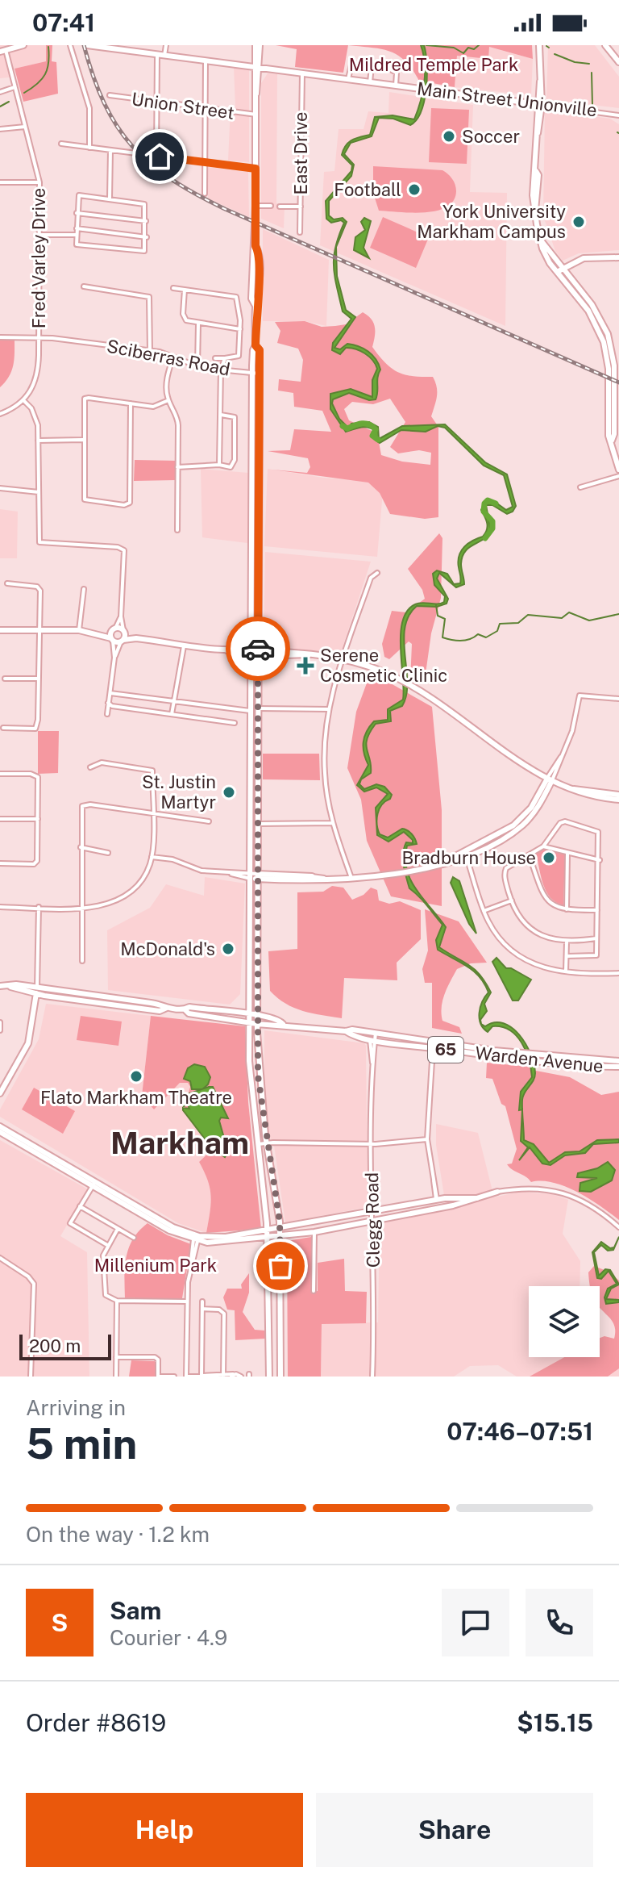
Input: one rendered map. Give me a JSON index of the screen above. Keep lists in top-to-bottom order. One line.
{"streets":{"main road":["Main Street Unionville","65","Warden Avenue"],"street":["Union Street","East Drive","Fred Varley Drive","Sciberras Road","Clegg Road"]},"crossings":[["Main Street Unionville","East Drive"],["Fred Varley Drive","Sciberras Road"],["Warden Avenue","Clegg Road"]],"districts":["Markham"],"parks":["Mildred Temple Park","Millenium Park"],"places":{"other":["Soccer","Football","York University Markham Campus","St. Justin Martyr","Bradburn House","McDonald's","Flato Markham Theatre"],"health":["Serene Cosmetic Clinic"]},"scale_bar":"200 m","page":{"status":"07:41","scale":"200 m","heading":["5 min","Arriving in","07:46–07:51"],"panel":["Sam","Courier · 4.9","Order #8619","$15.15"],"bar":"On the way · 1.2 km","round":"S","buttons":["Help","Share"]}}
